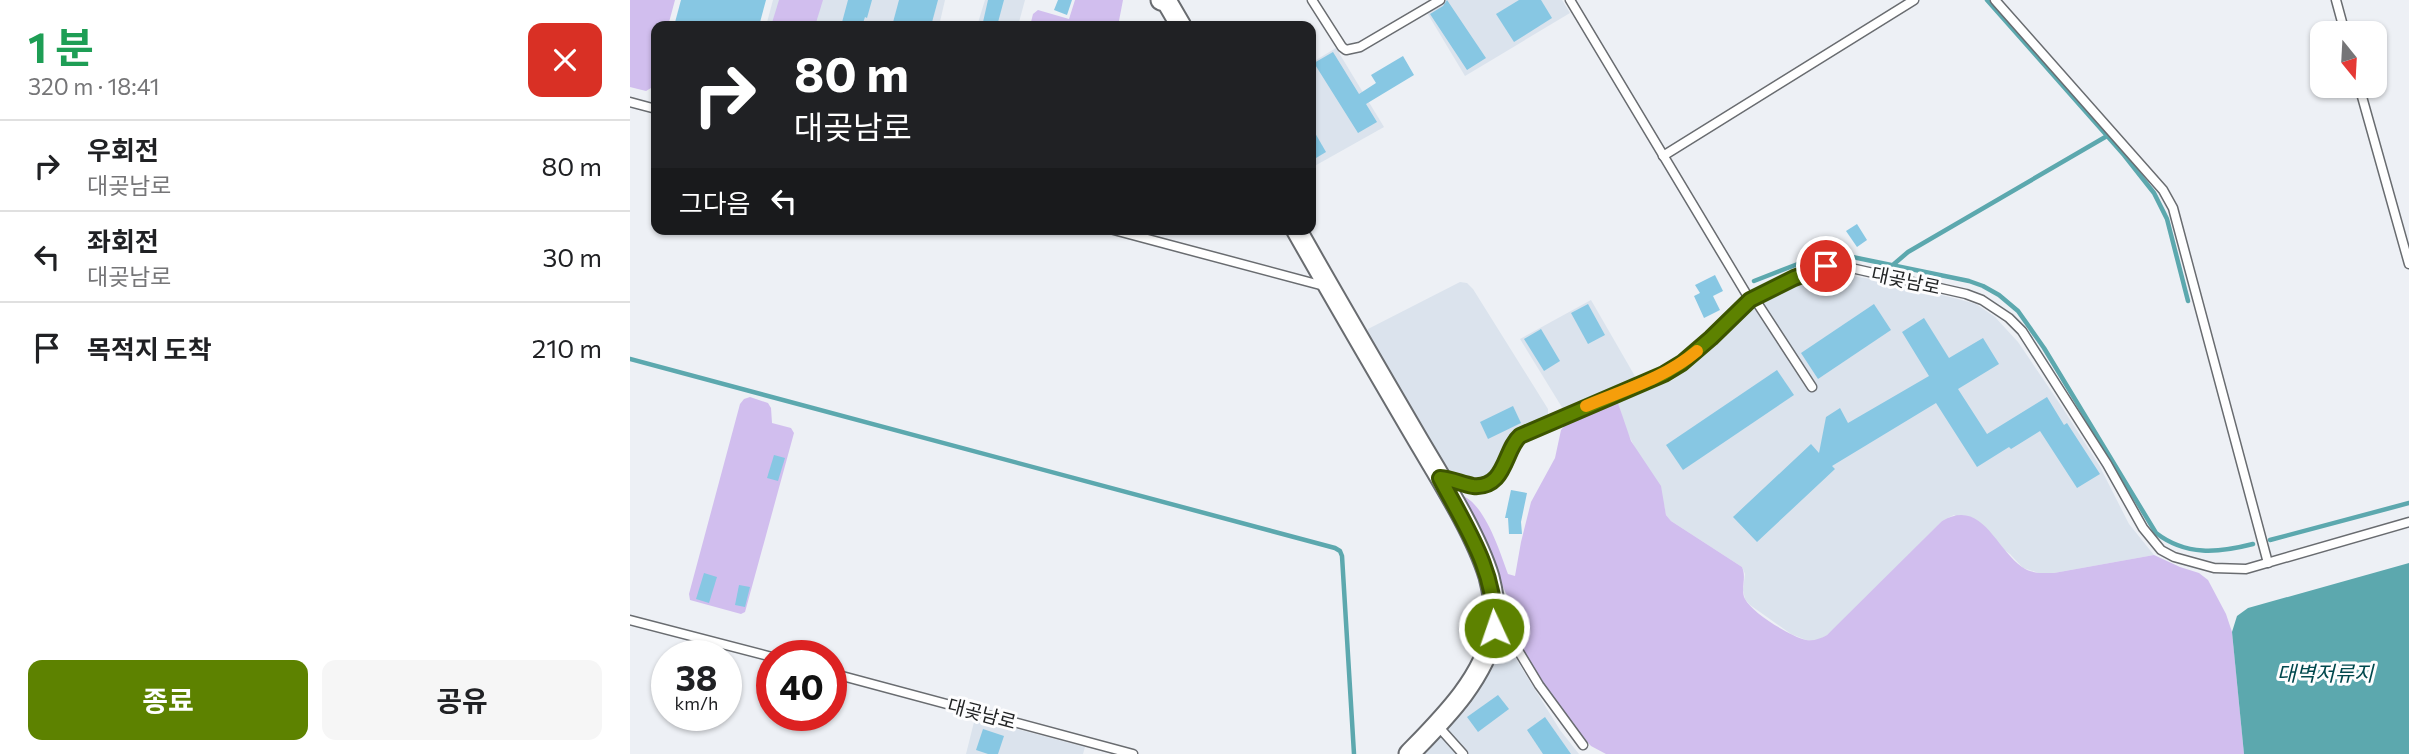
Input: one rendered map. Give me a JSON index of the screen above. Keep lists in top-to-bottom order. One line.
{"streets":{"lane":["대곶남로"]},"water":["대벽저류지"],"north":"bottom","page":{"heading":["1 분","320 m · 18:41"],"turn":["80 m","대곶남로"],"list":[{"name":"우회전","note":"대곶남로","value":"80 m"},{"name":"좌회전","note":"대곶남로","value":"30 m"},{"name":"목적지 도착","value":"210 m"}],"then":"그다음","speed":"38 km/h","limit":"40","buttons":["종료","공유"]}}
